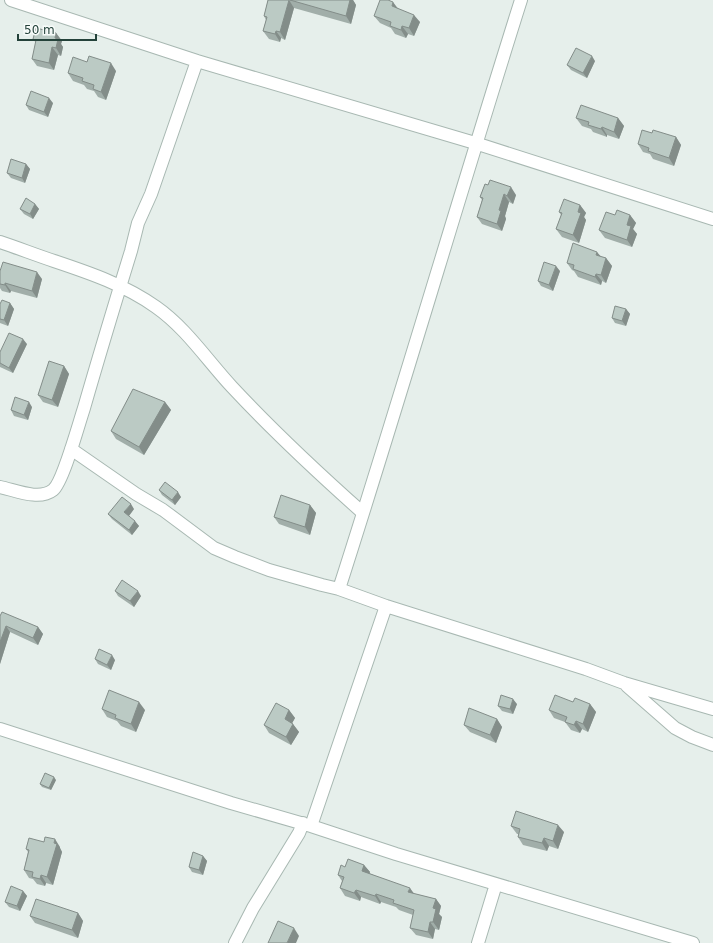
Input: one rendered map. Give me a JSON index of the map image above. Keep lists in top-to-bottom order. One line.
{"scale_bar":"50 m"}
